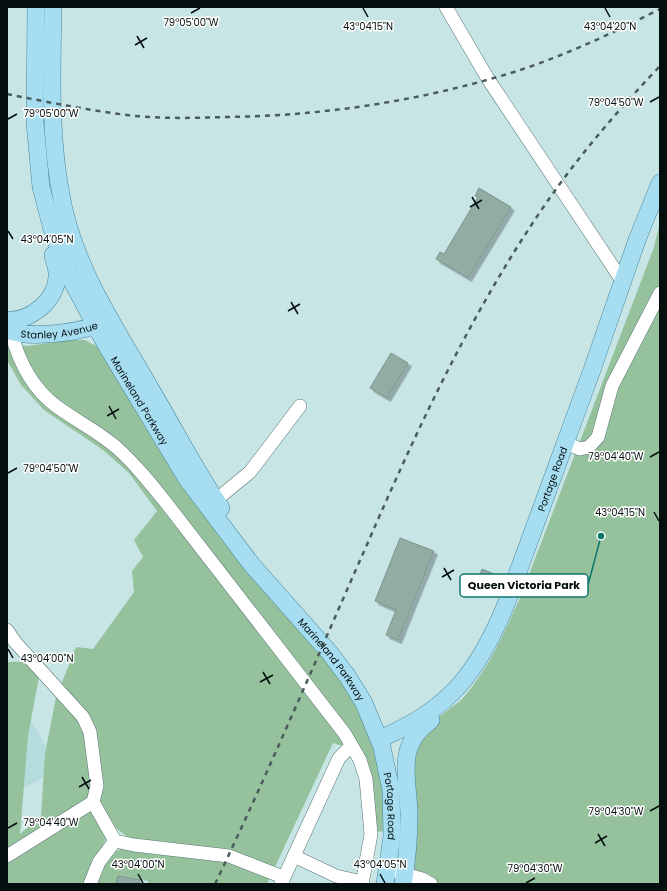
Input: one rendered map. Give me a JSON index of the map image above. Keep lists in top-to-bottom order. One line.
{"streets":{"main road":["Stanley Avenue","Marineland Parkway","Portage Road"]},"crossings":[["Stanley Avenue","Marineland Parkway"],["Marineland Parkway","Portage Road"]],"places":["Queen Victoria Park"],"coordinates":["79°05'00\"W","43°04'15\"N","43°04'20\"N","79°04'50\"W","43°04'05\"N","79°04'40\"W","43°04'00\"N","79°04'30\"W"]}
